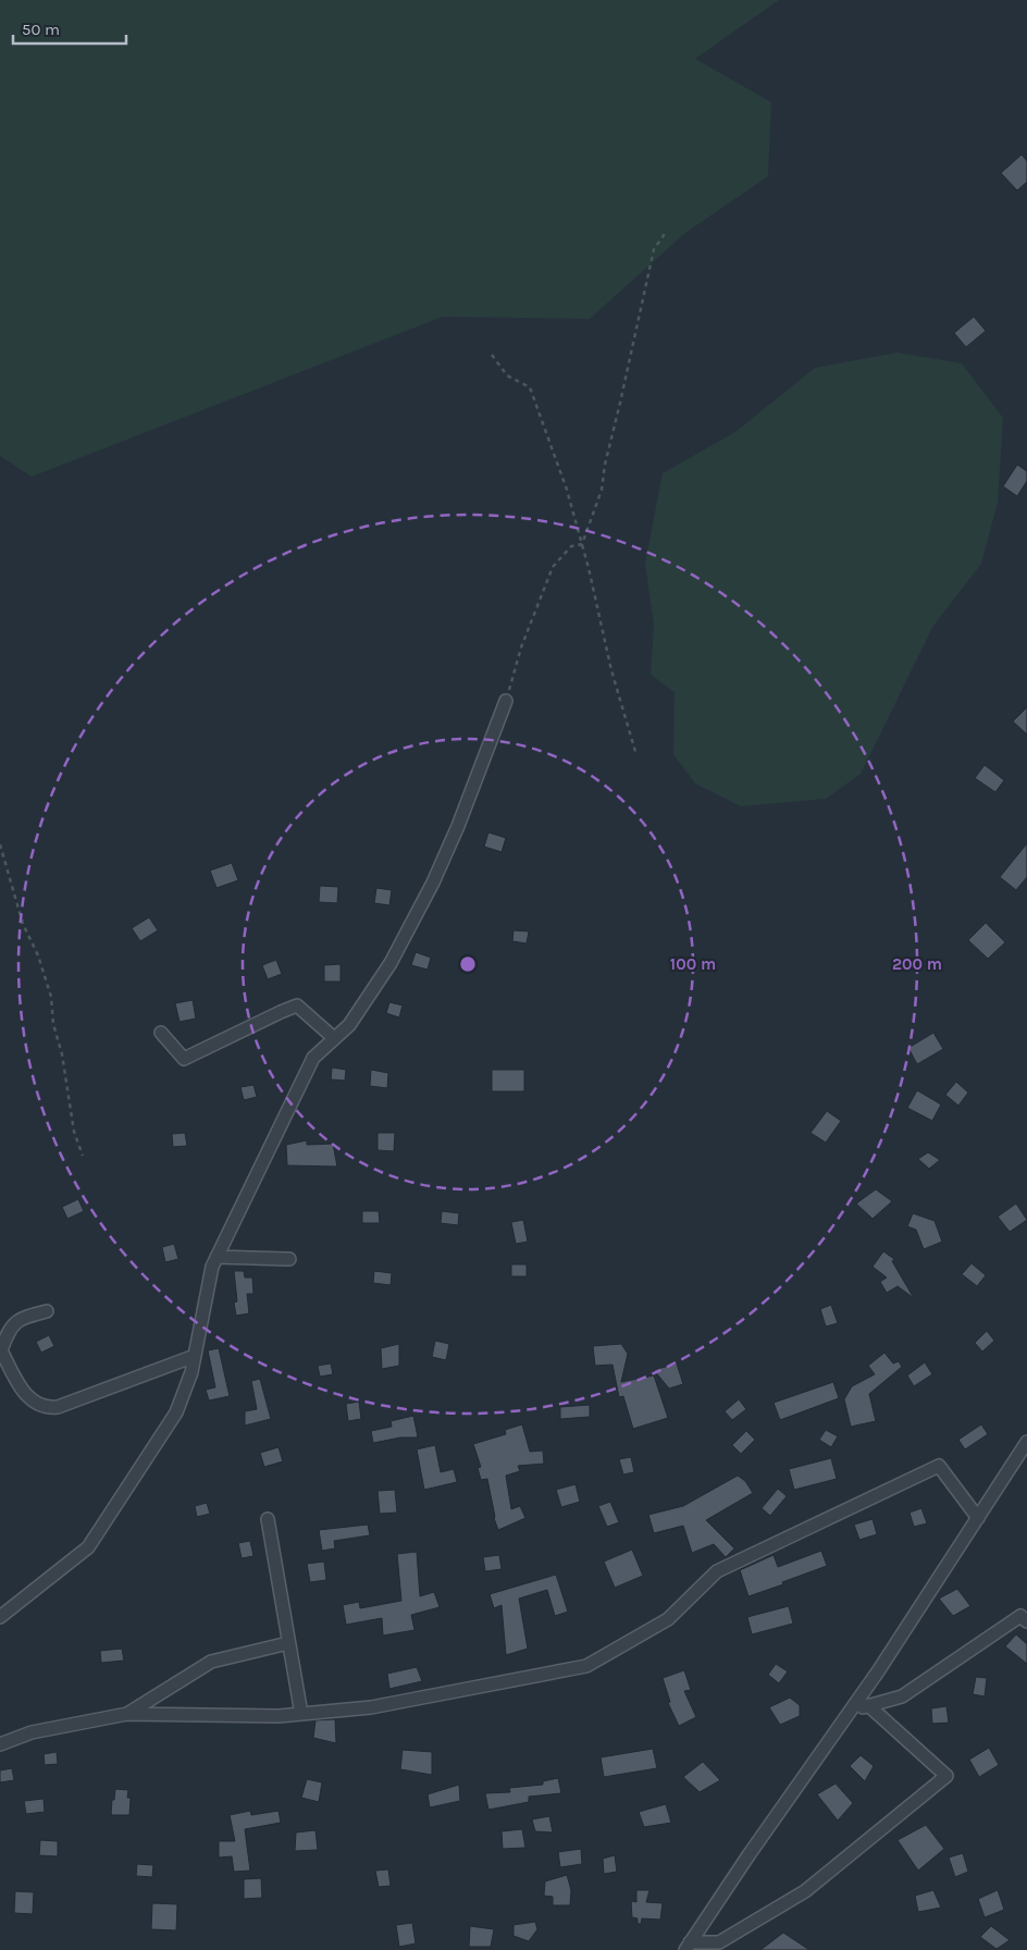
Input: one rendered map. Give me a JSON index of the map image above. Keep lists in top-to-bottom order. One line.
{"scale_bar":"50 m","rings":["100 m","200 m"]}
